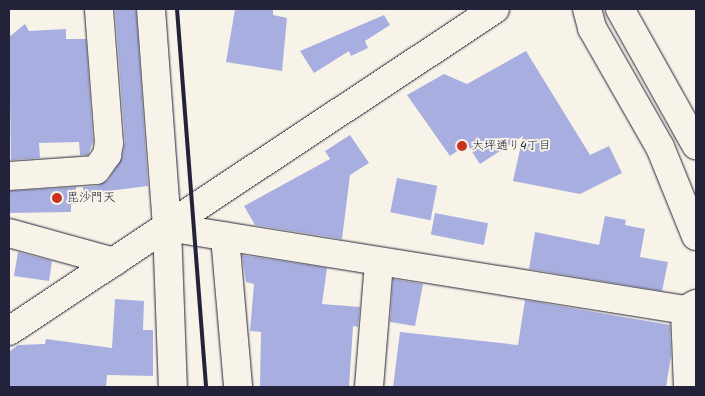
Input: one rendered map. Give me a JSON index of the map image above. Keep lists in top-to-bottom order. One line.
{"places":["大坪通り4丁目","毘沙門天"]}
